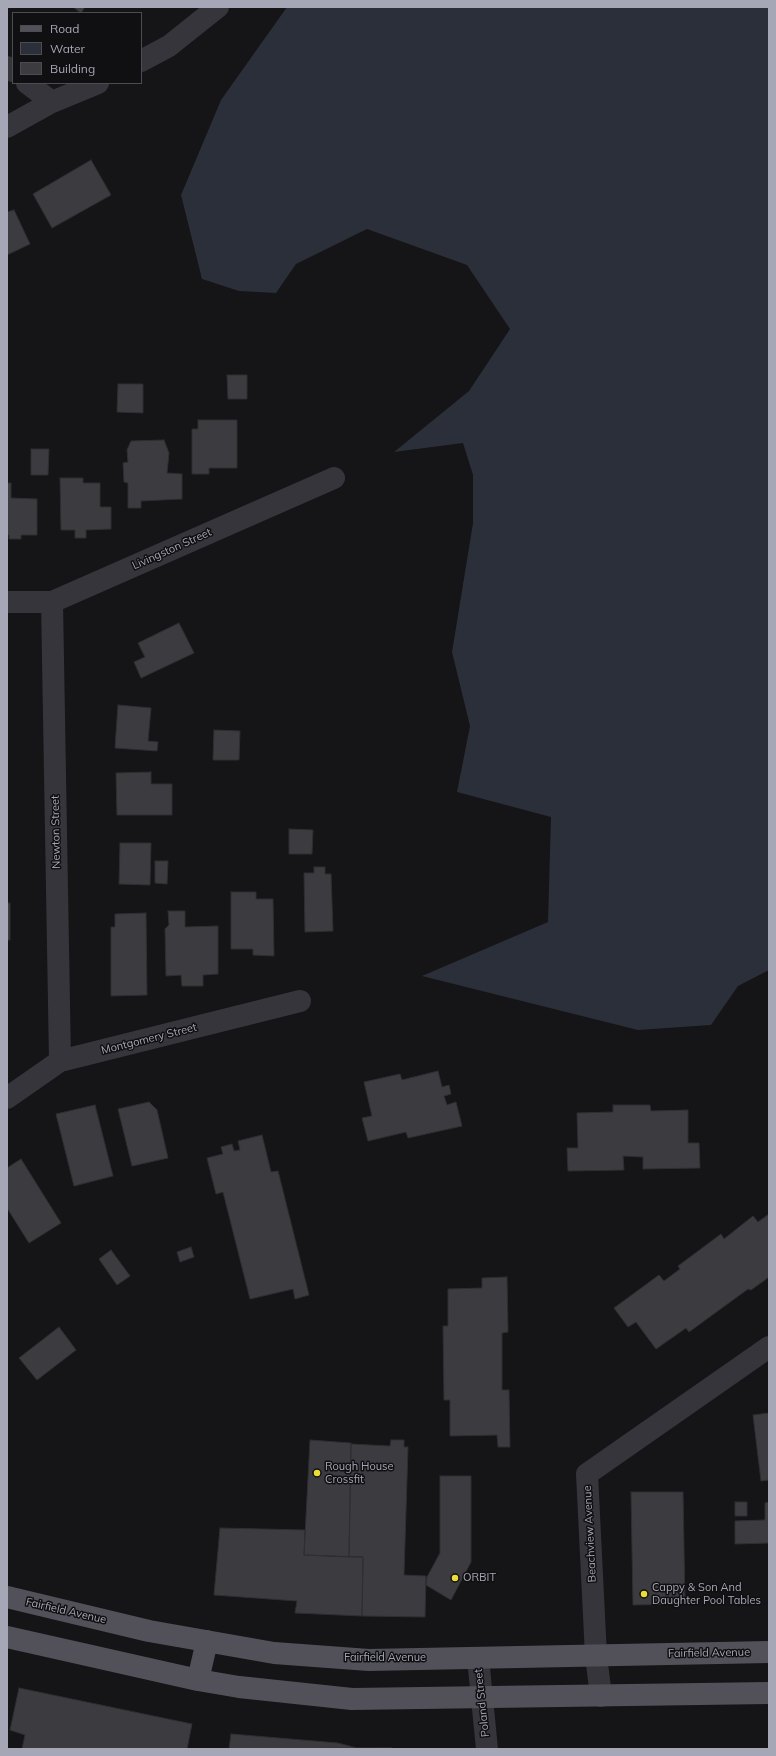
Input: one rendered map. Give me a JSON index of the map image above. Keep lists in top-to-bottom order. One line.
{"streets":{"main road":["Fairfield Avenue"],"street":["Livingston Street","Newton Street","Montgomery Street","Beachview Avenue","Poland Street"]},"crossings":[["Livingston Street","Newton Street"],["Newton Street","Montgomery Street"],["Beachview Avenue","Fairfield Avenue"],["Fairfield Avenue","Poland Street"]],"places":["Rough House Crossfit","ORBIT","Cappy & Son And Daughter Pool Tables"],"legend":["Road","Water","Building"]}
